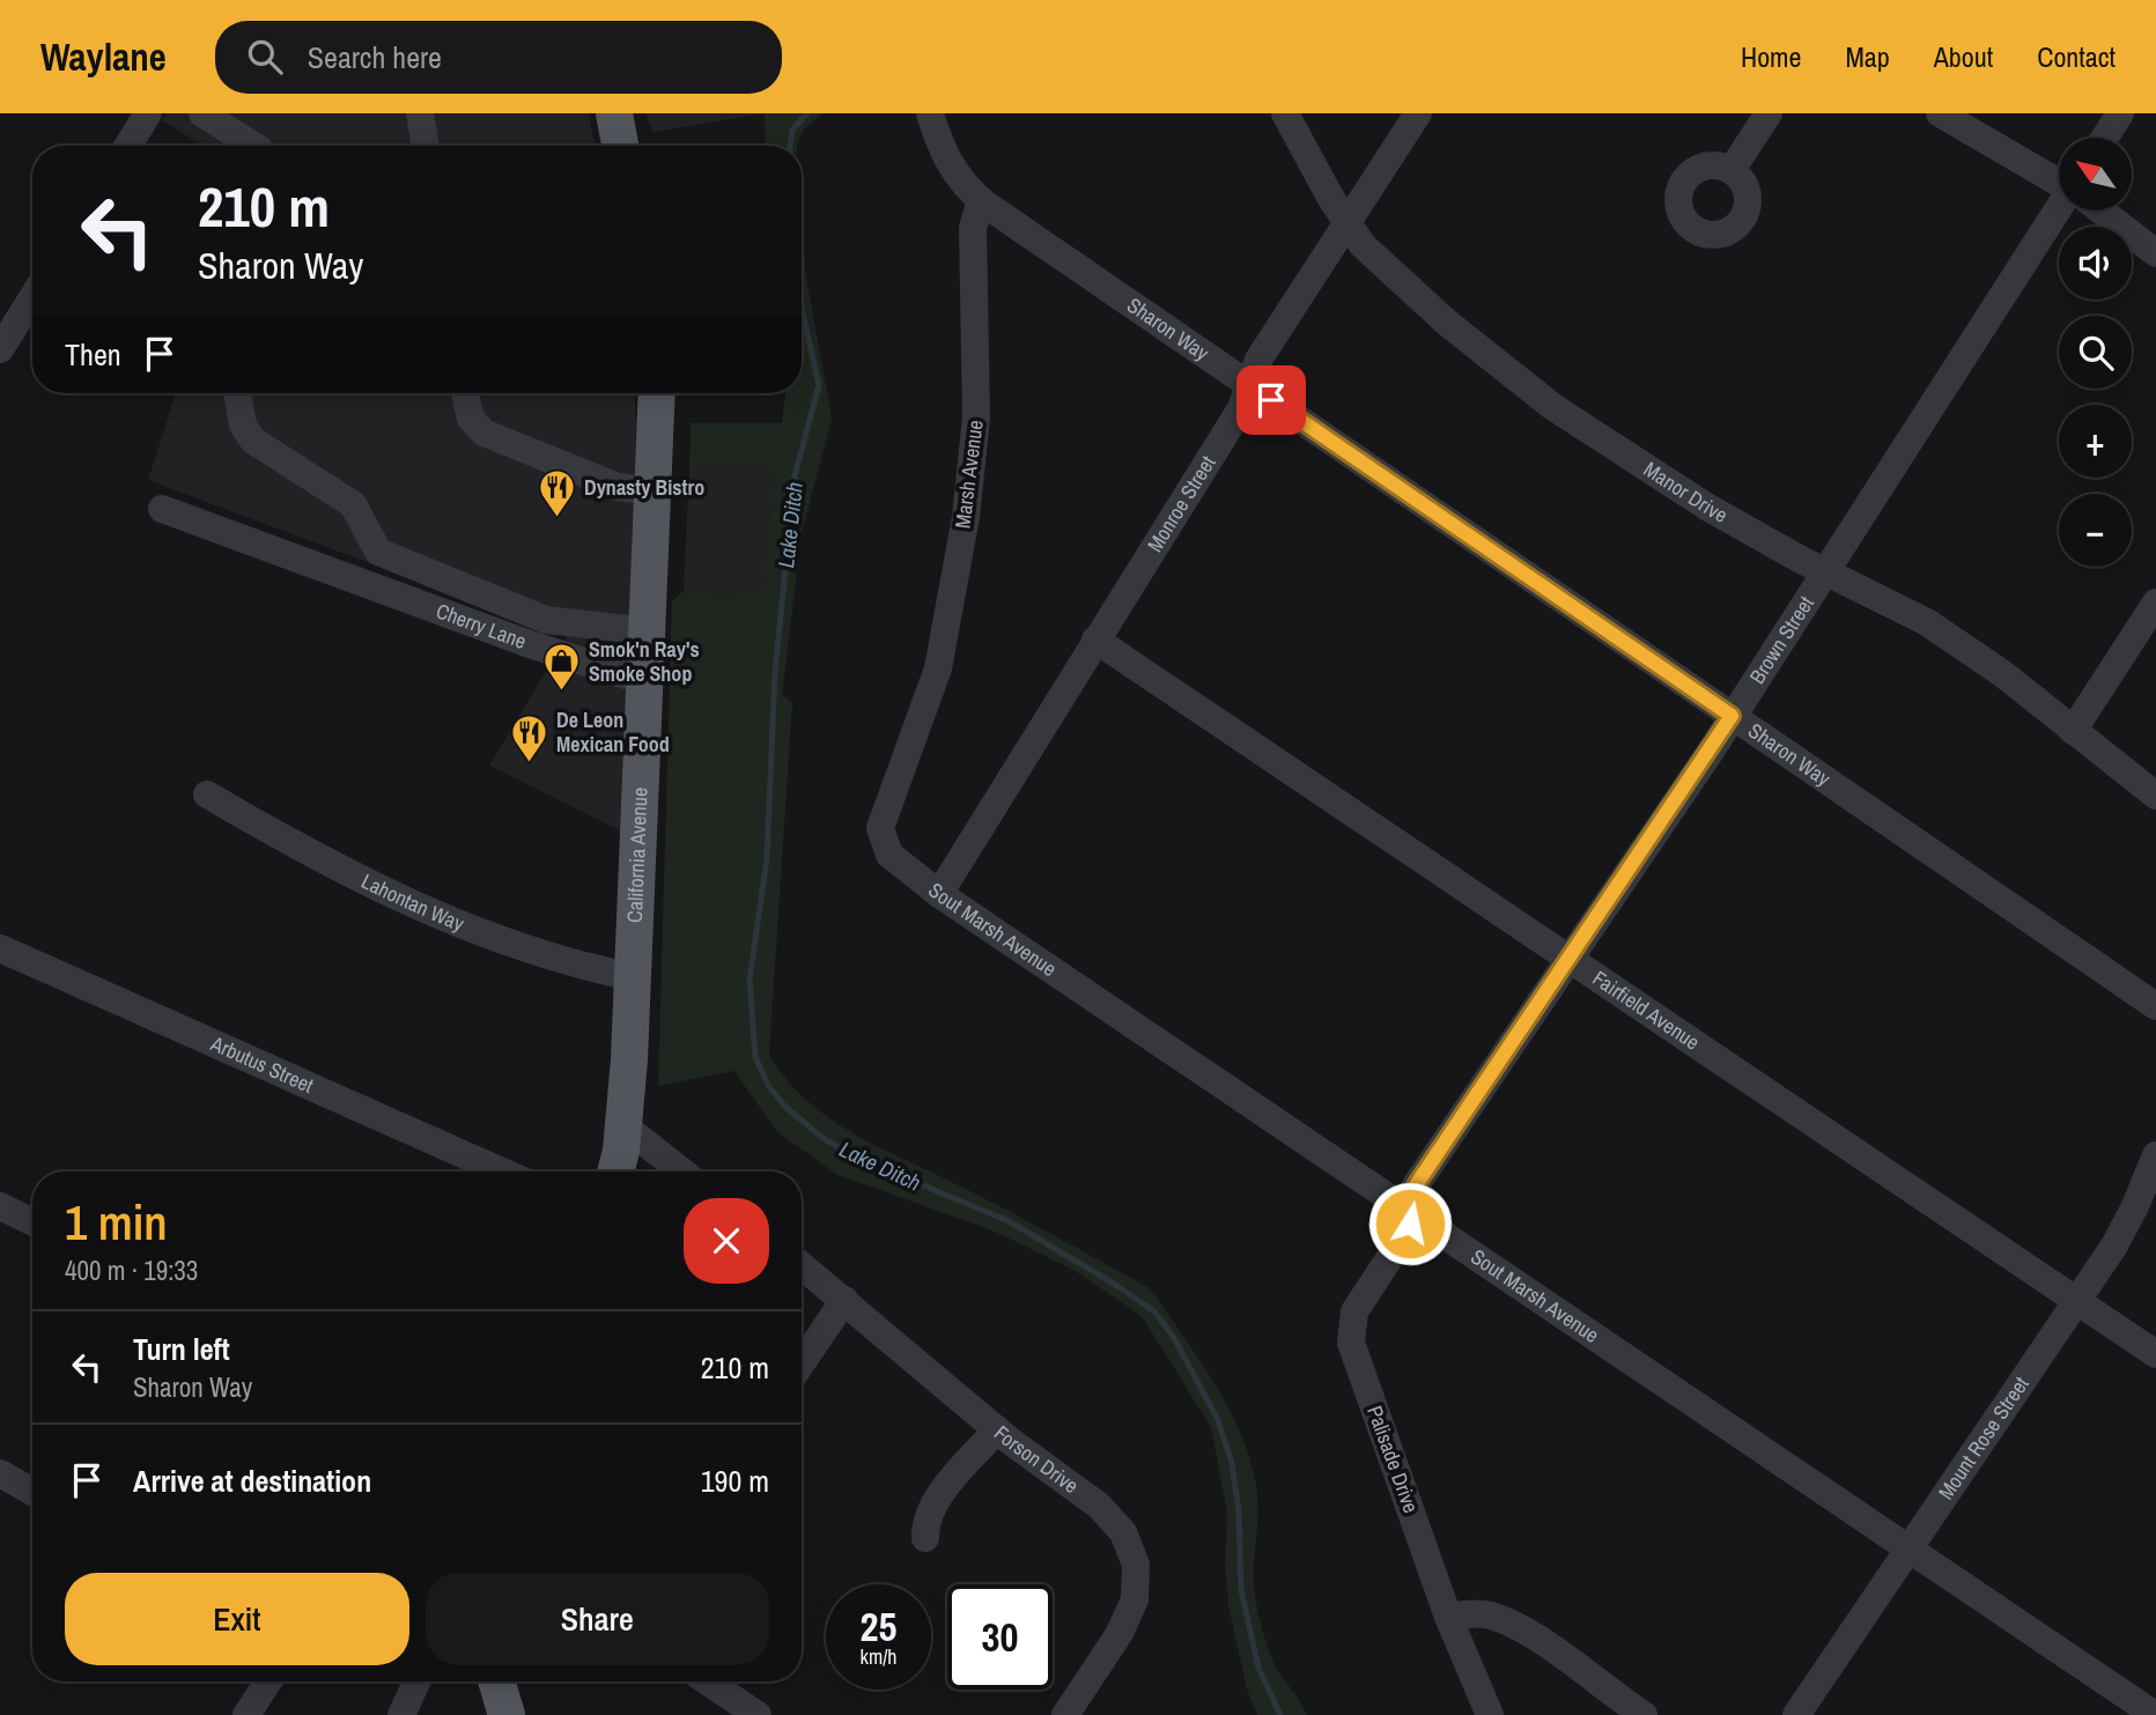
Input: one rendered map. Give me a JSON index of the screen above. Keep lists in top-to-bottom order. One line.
{"streets":{"main road":["California Avenue"],"street":["Sharon Way","Marsh Avenue","Manor Drive","Monroe Street","Cherry Lane","Brown Street","Lahontan Way","Sout Marsh Avenue","Fairfield Avenue","Arbutus Street","Mount Rose Street","Forson Drive","Palisade Drive"]},"crossings":[["Sharon Way","Marsh Avenue"],["Sharon Way","Monroe Street"],["Sharon Way","Brown Street"],["Marsh Avenue","Sout Marsh Avenue"],["Manor Drive","Monroe Street"],["Manor Drive","Brown Street"],["Monroe Street","Sout Marsh Avenue"],["Monroe Street","Fairfield Avenue"],["Cherry Lane","California Avenue"],["Brown Street","Sout Marsh Avenue"],["Brown Street","Fairfield Avenue"],["Brown Street","Palisade Drive"],["California Avenue","Lahontan Way"],["Sout Marsh Avenue","Mount Rose Street"],["Sout Marsh Avenue","Palisade Drive"],["Fairfield Avenue","Mount Rose Street"]],"water":["Lake Ditch"],"places":{"restaurant":["Dynasty Bistro","De Leon Mexican Food"],"shop":["Smok'n Ray's Smoke Shop"]},"north":"top left","page":{"header":"Waylane","search":"Search here","nav":["Home","Map","About","Contact"],"map_buttons":["+","−"],"turn":["210 m","Sharon Way"],"then":"Then","heading":["1 min","400 m · 19:33"],"list":[{"name":"Turn left","note":"Sharon Way","value":"210 m"},{"name":"Arrive at destination","value":"190 m"}],"buttons":["Exit","Share"],"speed":"25 km/h","limit":"30"}}
